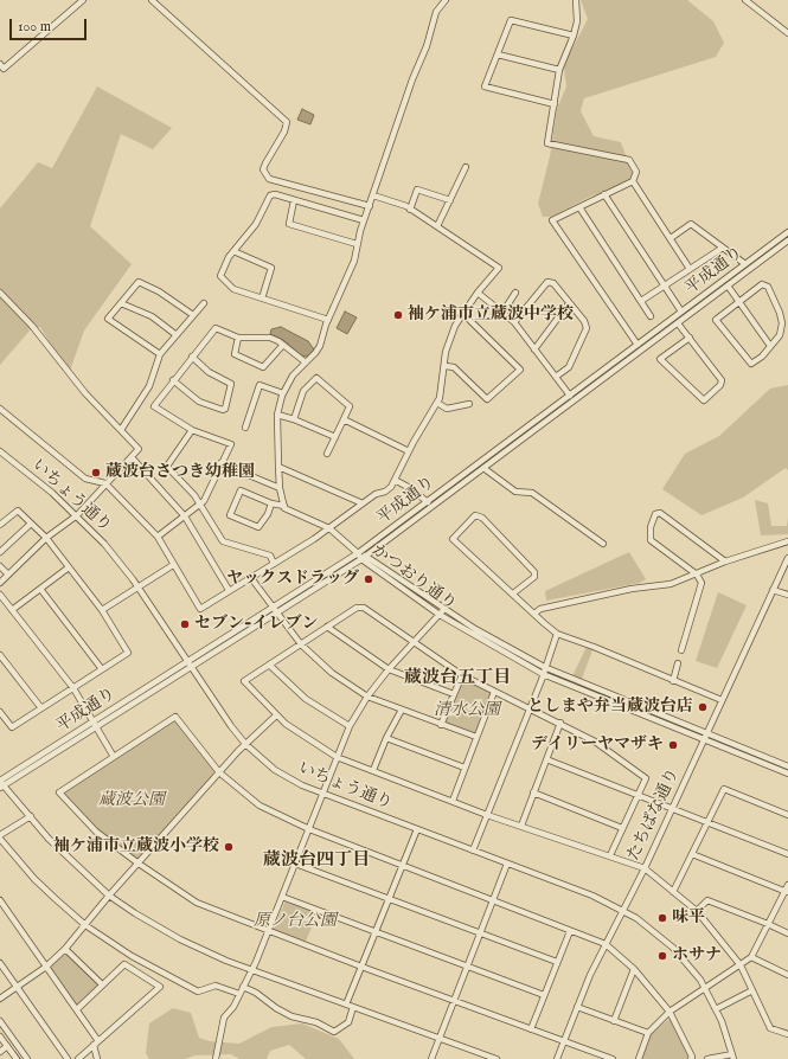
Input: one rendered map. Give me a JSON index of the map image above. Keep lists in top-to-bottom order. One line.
{"streets":{"street":["平成通り","いちょう通り","かつおり通り","たちばな通り"]},"crossings":[["平成通り","いちょう通り"],["平成通り","かつおり通り"],["いちょう通り","たちばな通り"],["かつおり通り","たちばな通り"]],"districts":["蔵波台五丁目","蔵波台四丁目"],"parks":["清水公園","蔵波公園","原ノ台公園"],"places":["袖ケ浦市立蔵波中学校","蔵波台さつき幼稚園","ヤックスドラッグ","セブン-イレブン","としまや弁当蔵波台店","デイリーヤマザキ","袖ケ浦市立蔵波小学校","味平","ホサナ"],"scale_bar":"100 m"}
